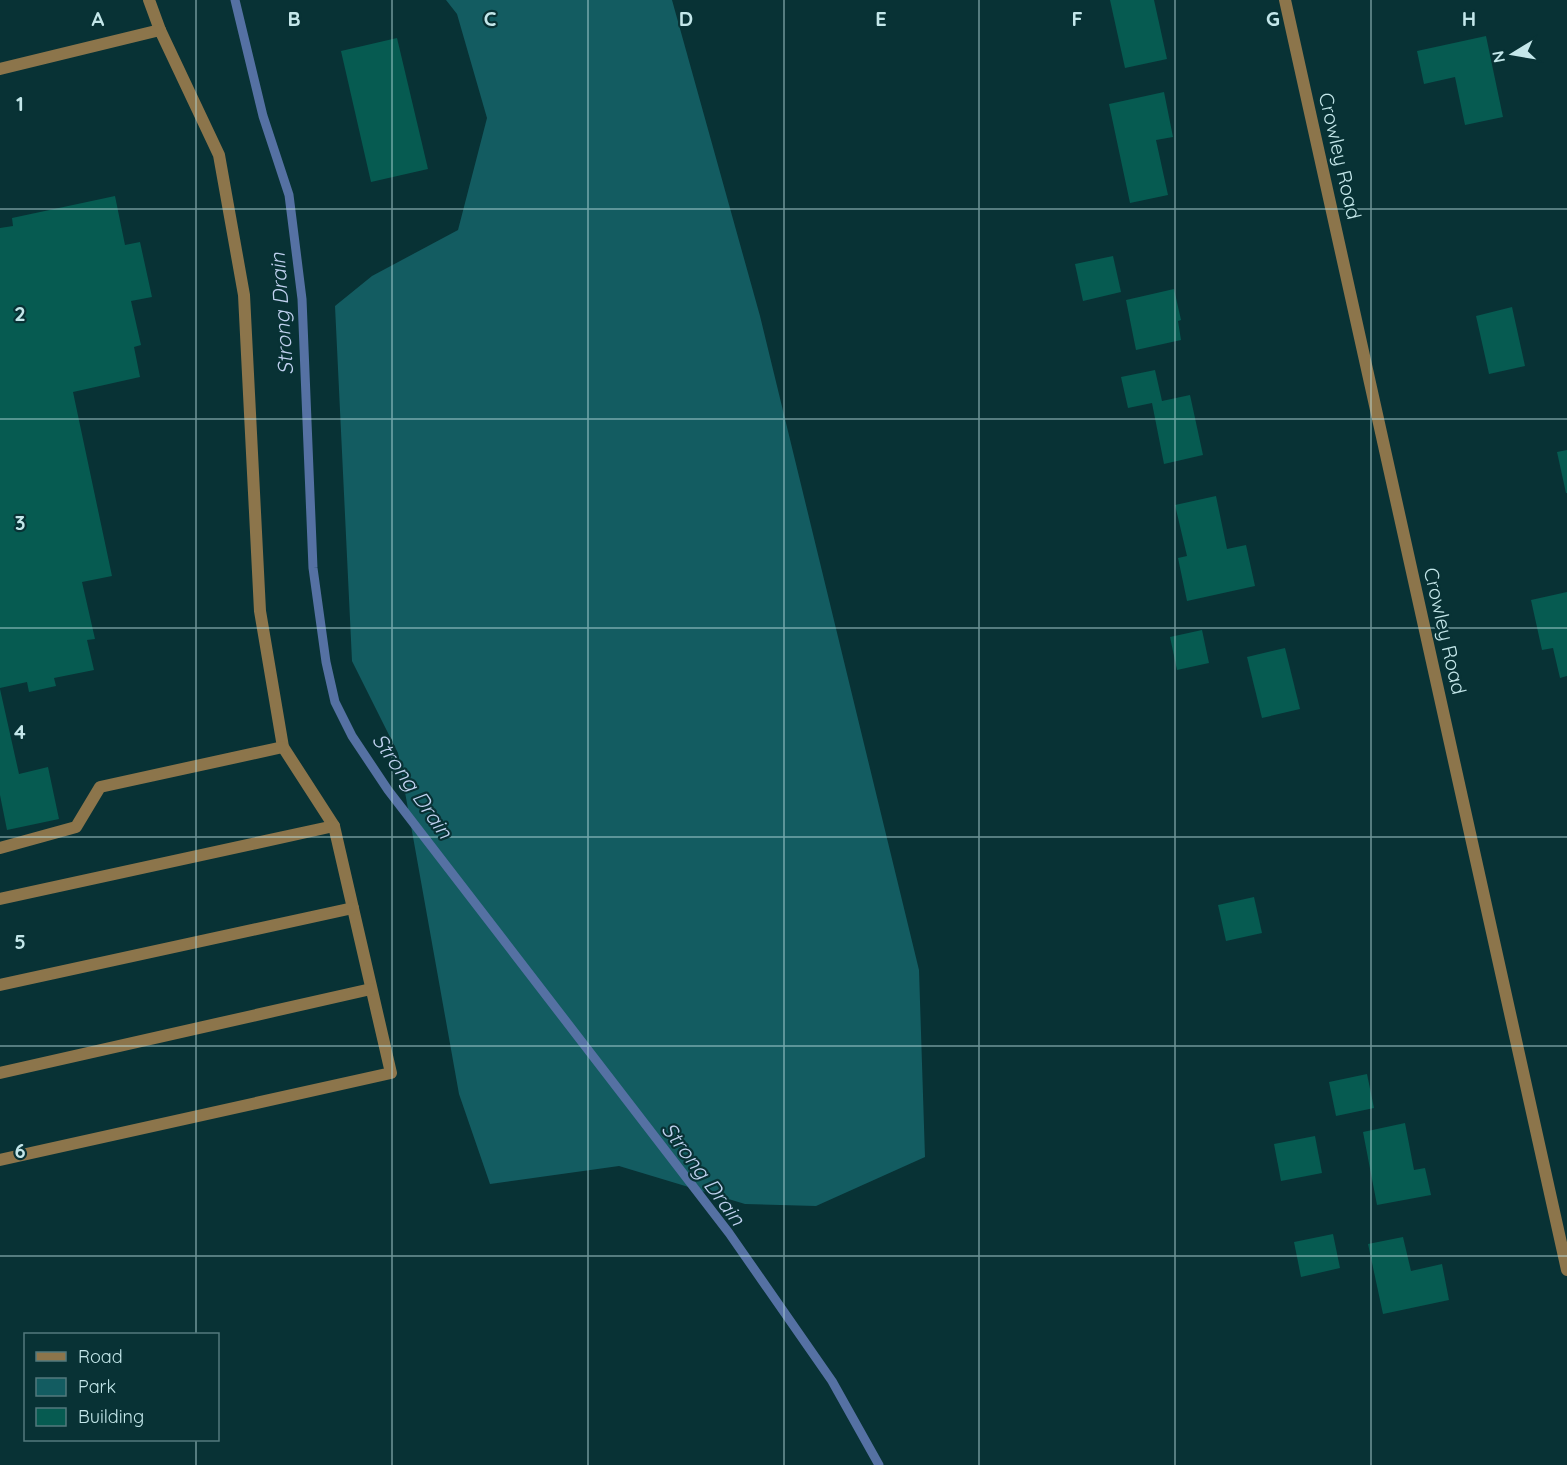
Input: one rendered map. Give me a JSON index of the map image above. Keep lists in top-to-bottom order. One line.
{"streets":{"street":["Crowley Road"]},"water":["Strong Drain"],"legend":["Road","Park","Building"],"north":"left","grid":{"columns":["A","B","C","D","E","F","G","H"],"rows":["1","2","3","4","5","6"]}}
